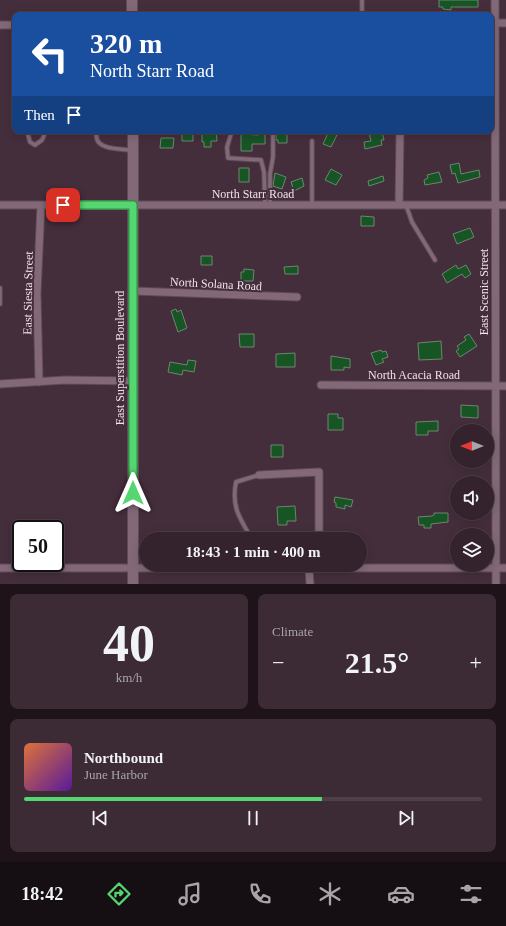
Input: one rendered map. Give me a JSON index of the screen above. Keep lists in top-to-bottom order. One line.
{"streets":{"main road":["East Superstition Boulevard"],"street":["North Starr Road","North Solana Road","East Scenic Street","East Siesta Street","North Acacia Road"]},"crossings":[["North Starr Road","East Scenic Street"],["North Starr Road","East Siesta Street"],["North Starr Road","East Superstition Boulevard"],["North Solana Road","East Superstition Boulevard"],["East Scenic Street","North Acacia Road"]],"north":"left","page":{"turn":["320 m","North Starr Road"],"then":"Then","limit":"50","trip":"18:43 · 1 min · 400 m","tile":[["40","km/h"],"Climate"],"heat":["−","21.5°","+"],"song":["Northbound","June Harbor"],"tabs":"18:42"}}
